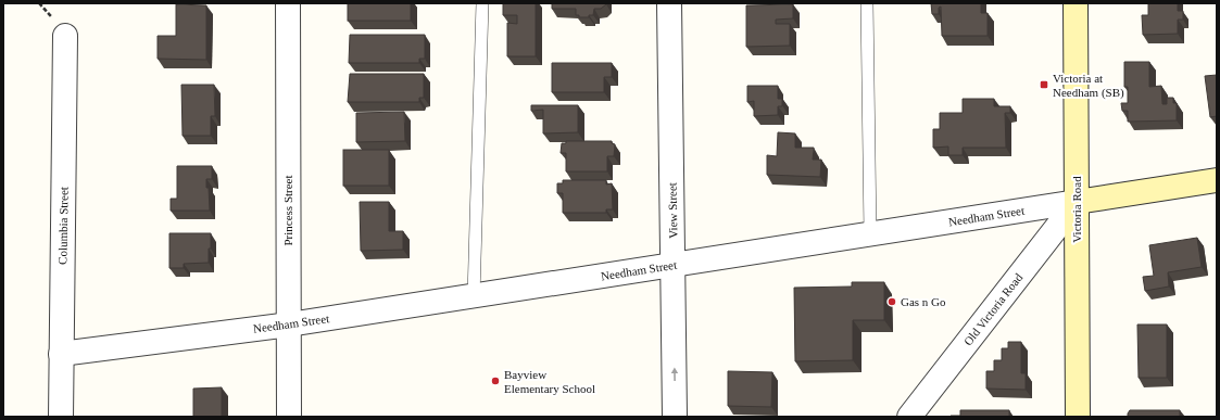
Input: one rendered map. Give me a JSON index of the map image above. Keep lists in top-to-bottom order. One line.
{"streets":{"main road":["Victoria Road","Needham Street"],"street":["Princess Street","View Street","Columbia Street","Old Victoria Road"]},"crossings":[["Victoria Road","Needham Street"],["Victoria Road","Old Victoria Road"],["Princess Street","Needham Street"],["View Street","Needham Street"],["Needham Street","Columbia Street"],["Needham Street","Old Victoria Road"]],"one_way":["View Street"],"places":{"transit":["Victoria at Needham (SB)"],"other":["Gas n Go","Bayview Elementary School"]}}
